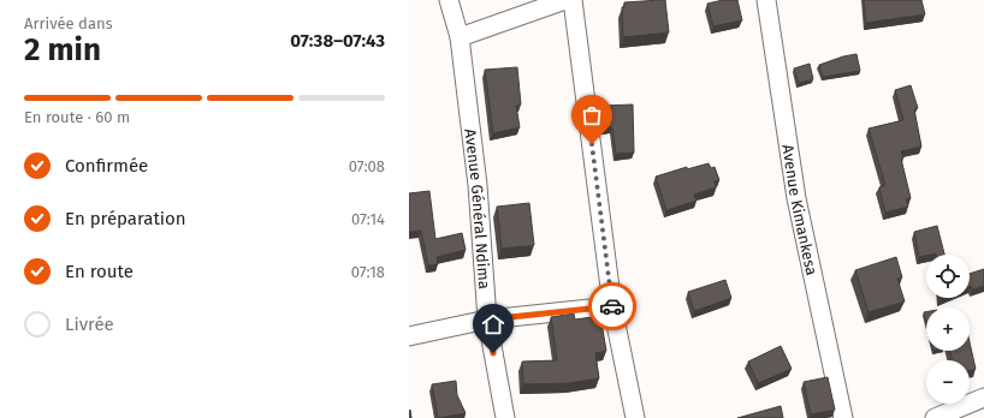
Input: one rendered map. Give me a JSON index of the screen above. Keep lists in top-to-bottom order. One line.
{"streets":{"street":["Avenue Général Ndima","Avenue Kimankesa"]},"page":{"heading":["2 min","Arrivée dans","07:38–07:43"],"bar":"En route · 60 m","list":[["Confirmée","07:08"],["En préparation","07:14"],["En route","07:18"],"Livrée"],"map_buttons":["+","−"]}}
